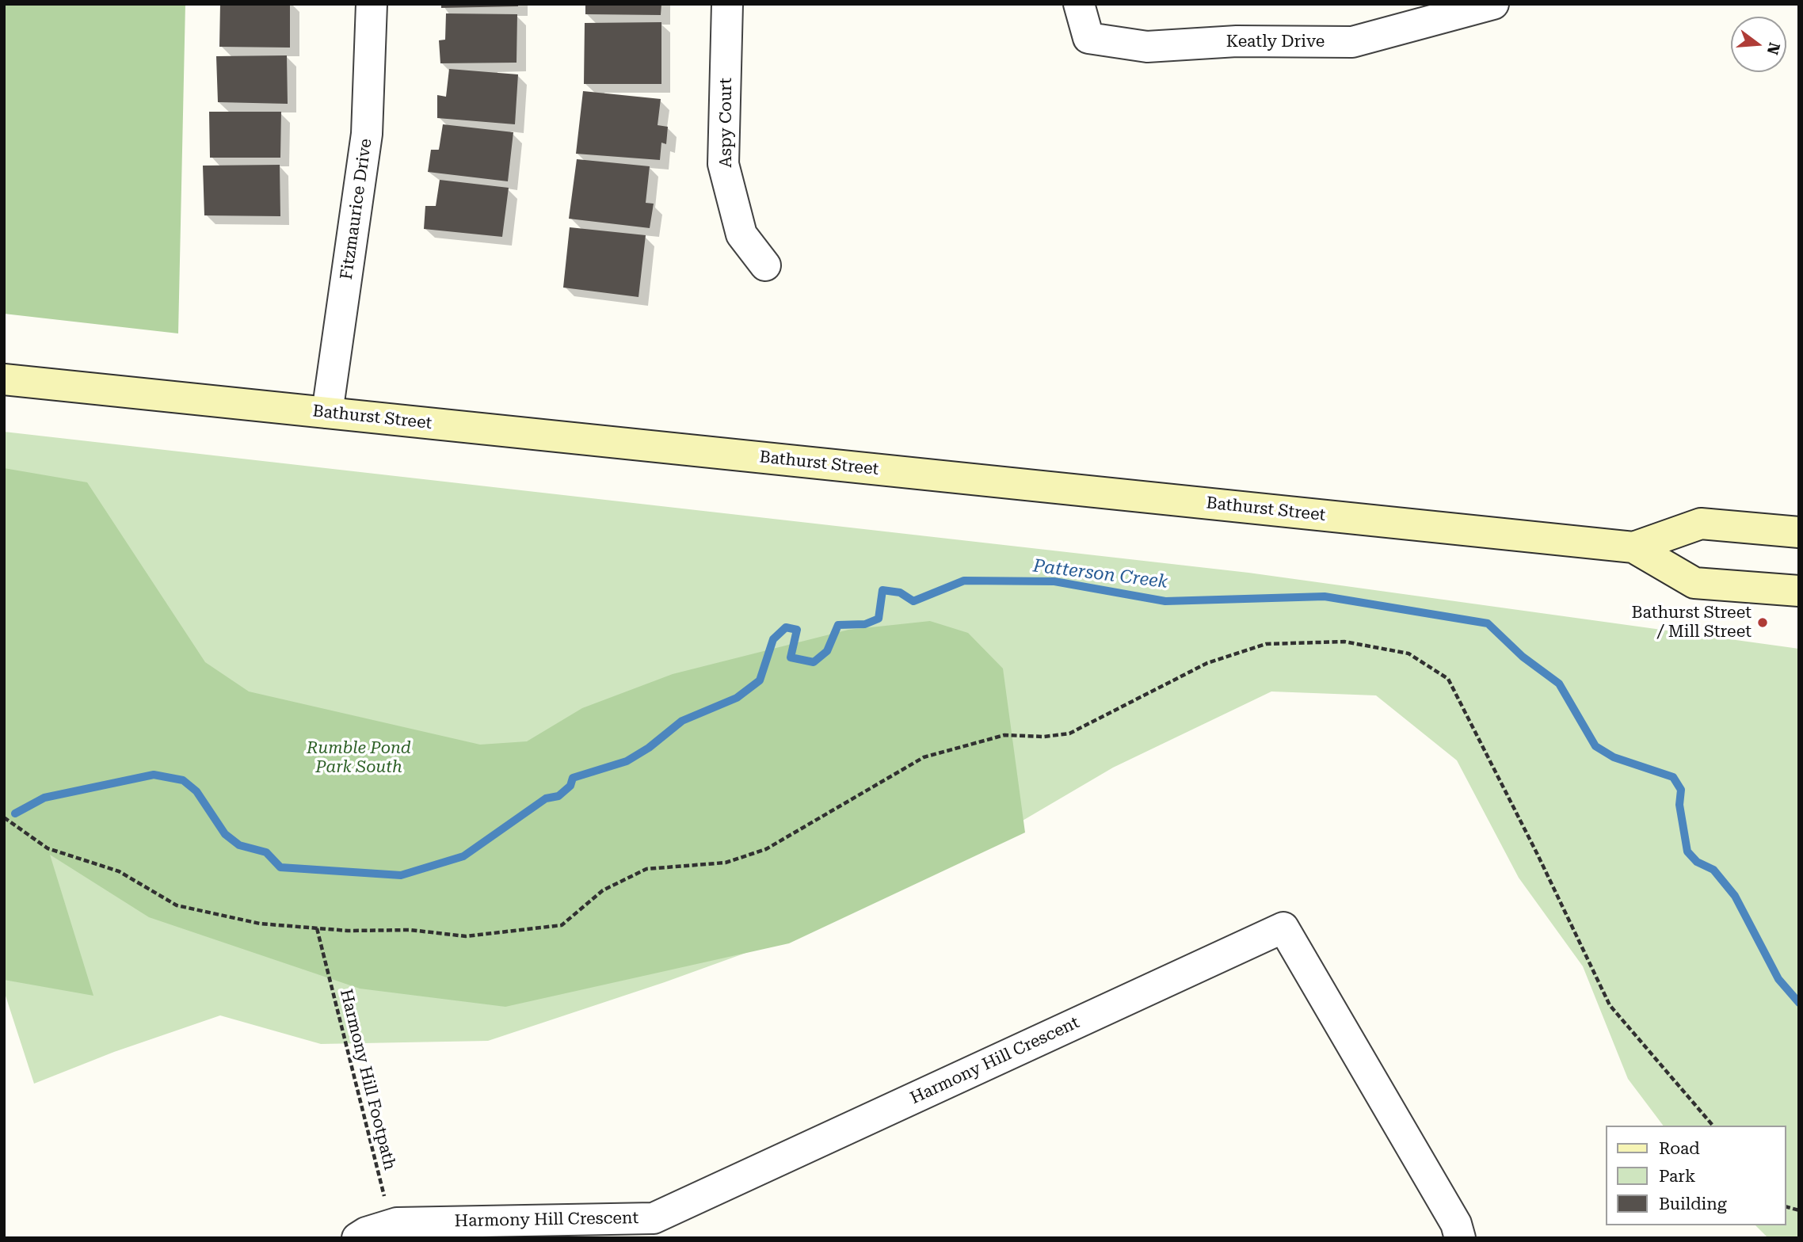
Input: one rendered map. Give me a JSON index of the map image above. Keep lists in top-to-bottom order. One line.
{"streets":{"main road":["Bathurst Street"],"street":["Keatly Drive","Aspy Court","Fitzmaurice Drive","Harmony Hill Crescent"],"path":["Harmony Hill Footpath"]},"crossings":[["Fitzmaurice Drive","Bathurst Street"],["Harmony Hill Crescent","Harmony Hill Footpath"]],"water":["Patterson Creek"],"parks":["Rumble Pond Park South"],"places":["Bathurst Street / Mill Street"],"legend":["Road","Park","Building"],"north":"right"}
